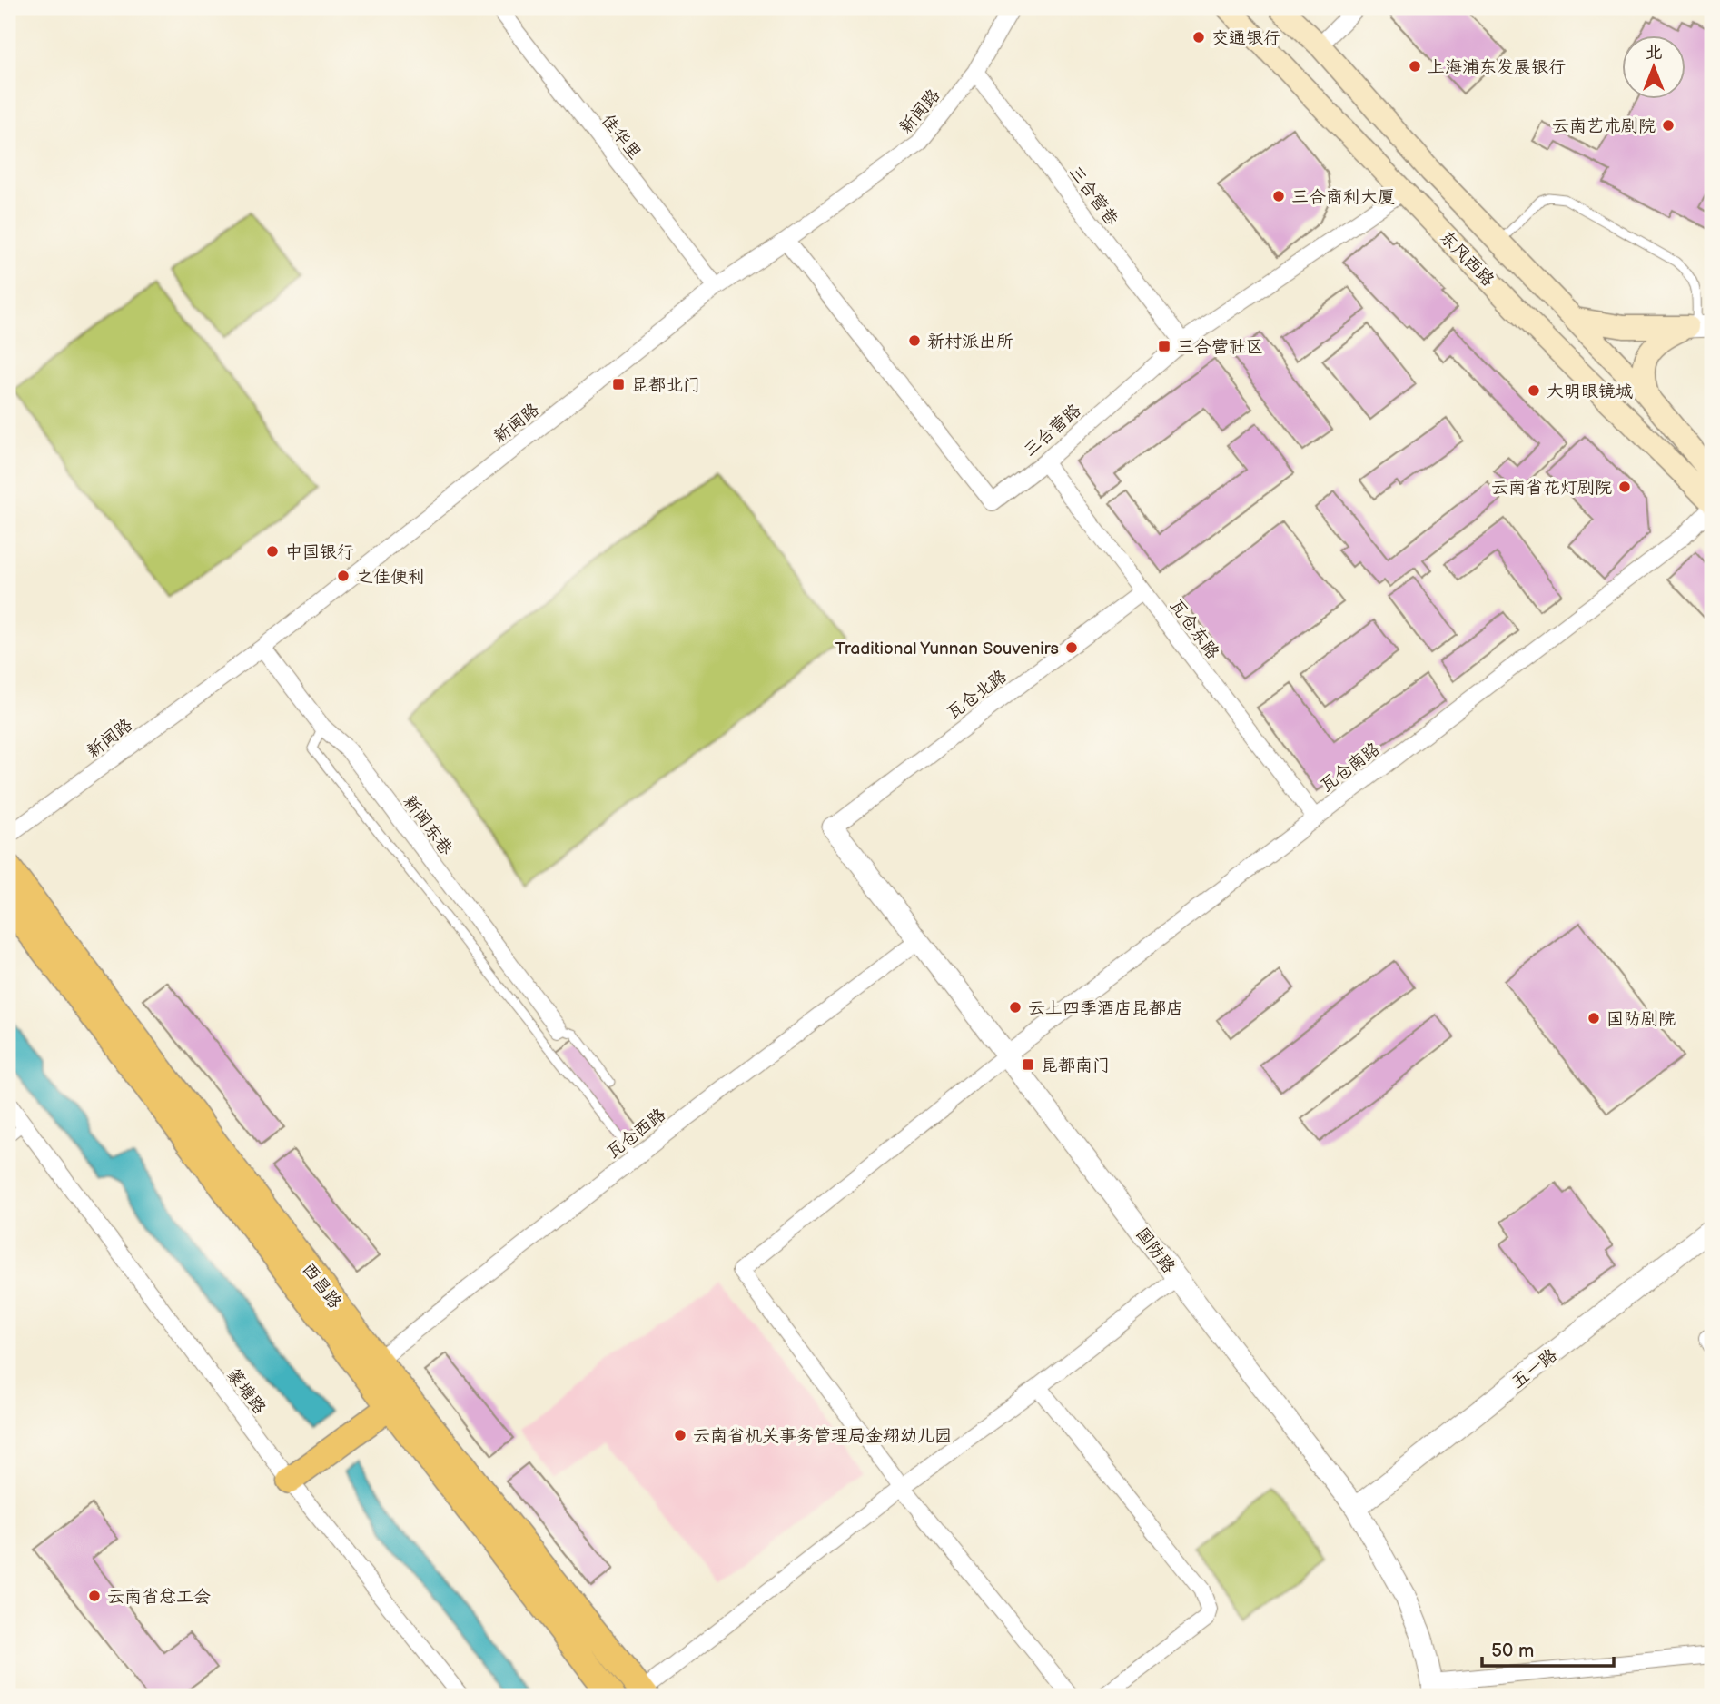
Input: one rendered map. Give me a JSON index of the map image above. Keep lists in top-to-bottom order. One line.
{"streets":{"main road":["东风西路","西昌路"],"street":["新闻路","佳华里","三合营巷","三合营路","瓦仓东路","瓦仓北路","瓦仓南路","新闻东巷","瓦仓西路","国防路","五一路","篆塘路"]},"crossings":[["新闻路","佳华里"],["新闻路","三合营巷"],["新闻路","三合营路"],["新闻路","新闻东巷"],["三合营巷","三合营路"],["东风西路","三合营路"],["东风西路","瓦仓南路"],["三合营路","瓦仓东路"],["瓦仓东路","瓦仓北路"],["瓦仓东路","瓦仓南路"],["瓦仓北路","国防路"],["瓦仓南路","国防路"],["瓦仓西路","国防路"],["瓦仓西路","西昌路"],["国防路","五一路"]],"places":{"other":["交通银行","上海浦东发展银行","云南艺术剧院","三合商利大厦","新村派出所","大明眼镜城","云南省花灯剧院","中国银行","之佳便利","Traditional Yunnan Souvenirs","云上四季酒店昆都店","国防剧院","云南省机关事务管理局金翔幼儿园","云南省总工会"],"transit":["三合营社区","昆都北门","昆都南门"]},"scale_bar":"50 m","north":"top"}
